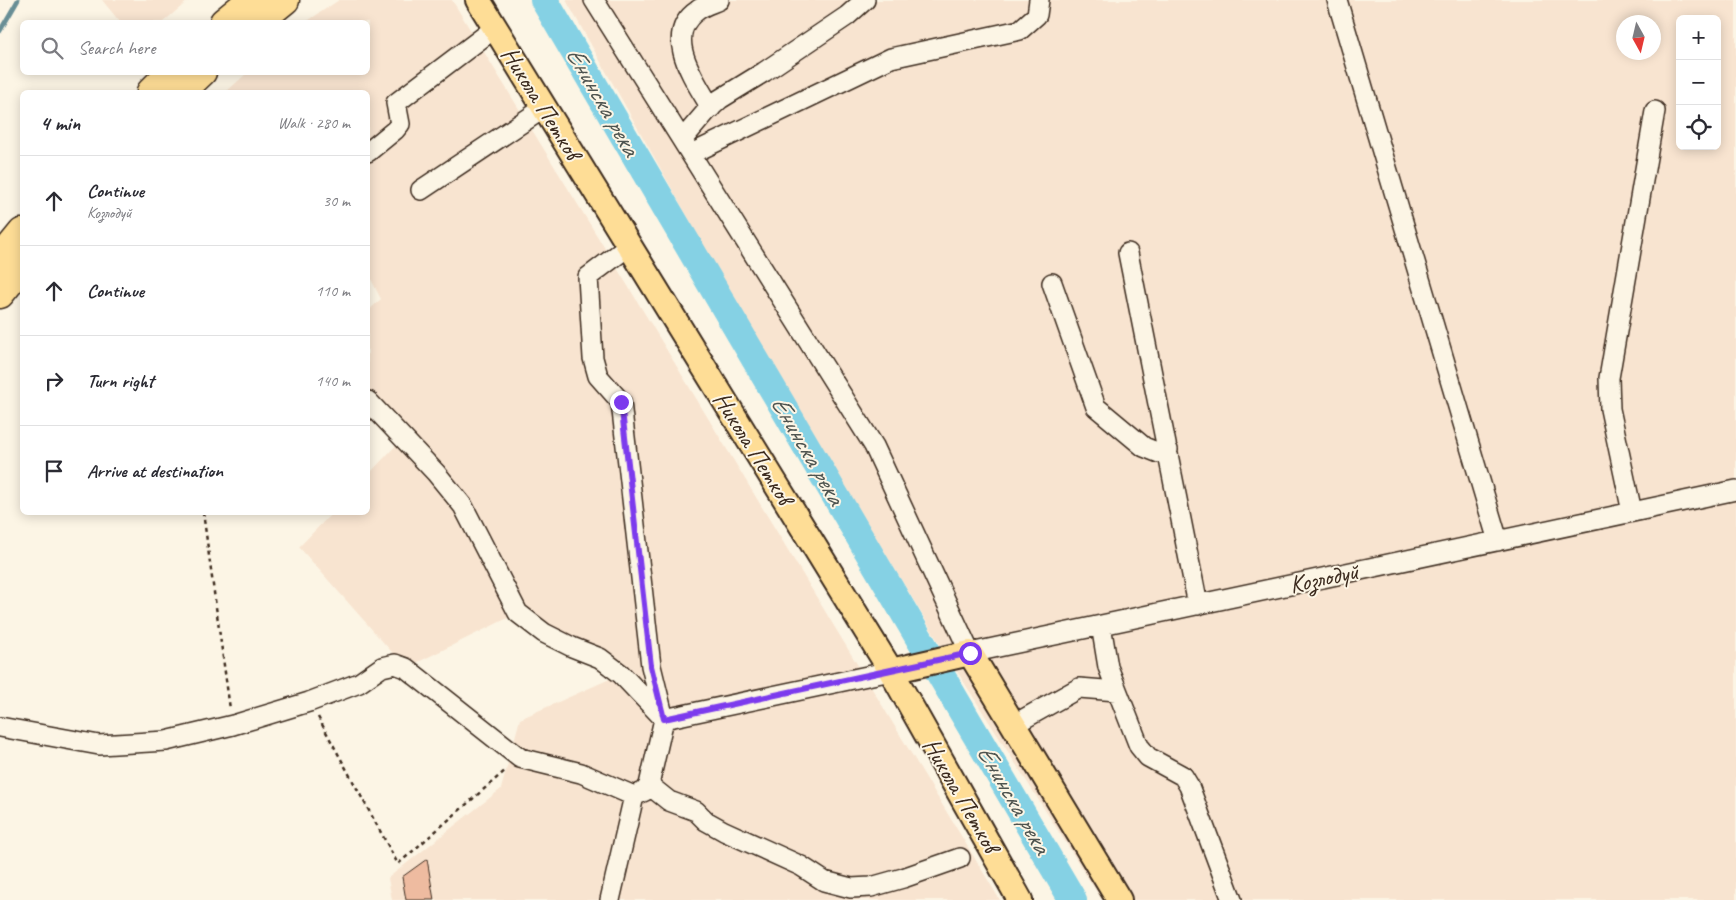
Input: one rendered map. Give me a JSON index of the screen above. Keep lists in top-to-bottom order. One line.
{"streets":{"main road":["Никола Петков","Козлодуй"]},"crossings":[["Никола Петков","Козлодуй"]],"water":["Енинска река"],"north":"bottom","page":{"map_buttons":["+","−"],"search":"Search here","heading":["4 min","Walk · 280 m"],"list":[["Continue","Козлодуй","30 m"],["Continue","110 m"],["Turn right","140 m"],"Arrive at destination"]}}
